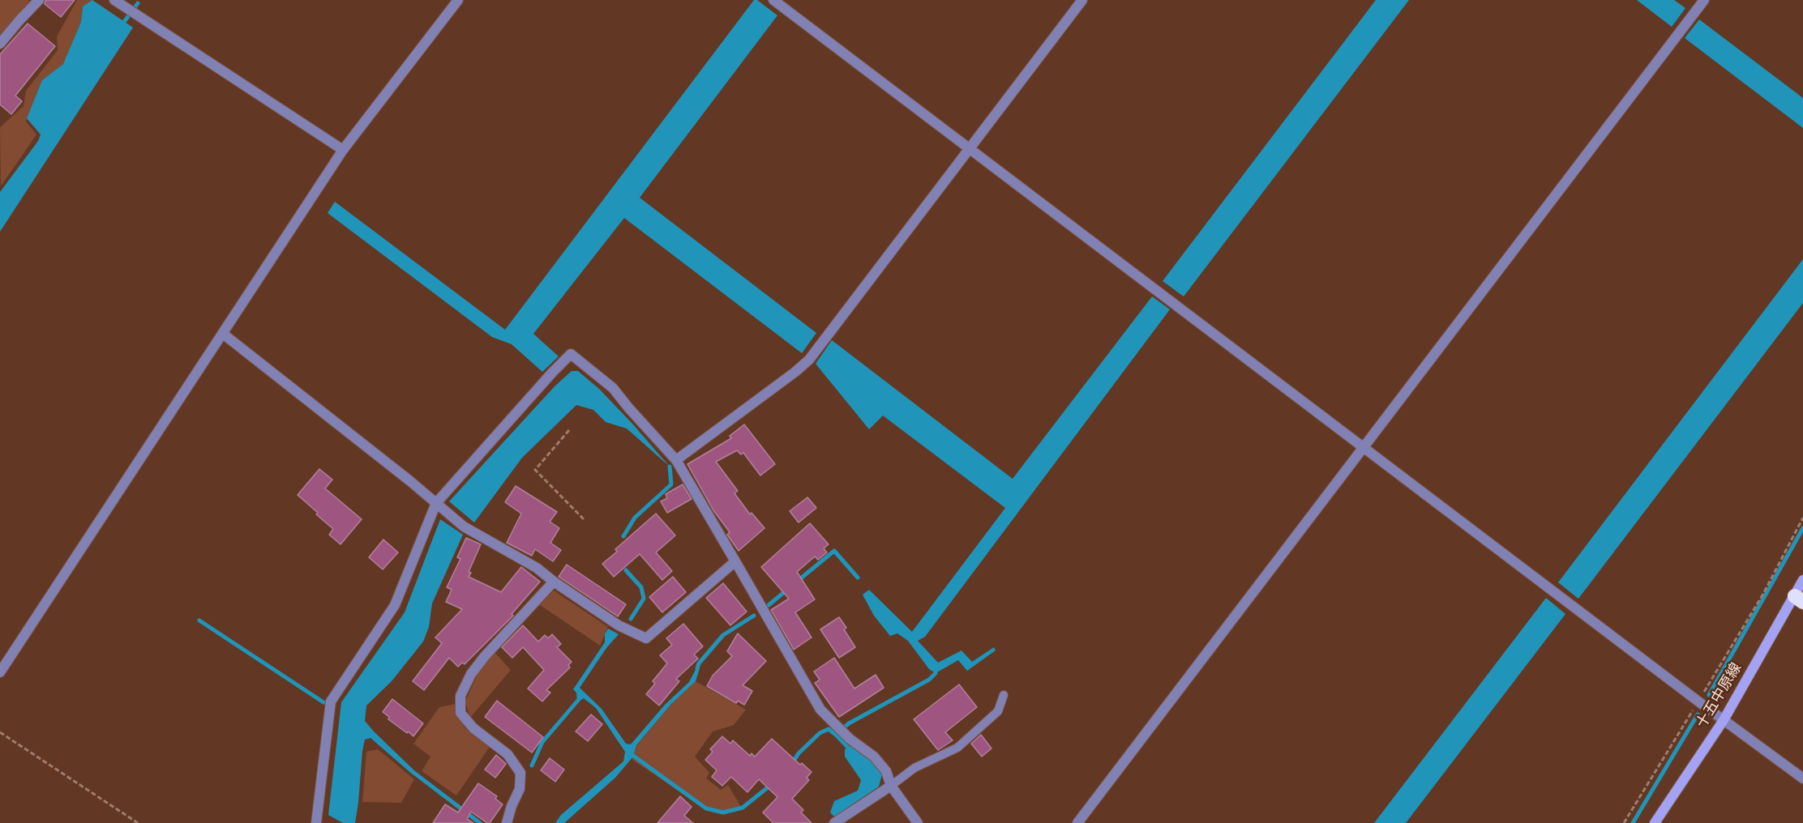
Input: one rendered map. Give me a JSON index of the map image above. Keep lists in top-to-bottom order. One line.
{"streets":{"main road":["十五中原線"]}}
